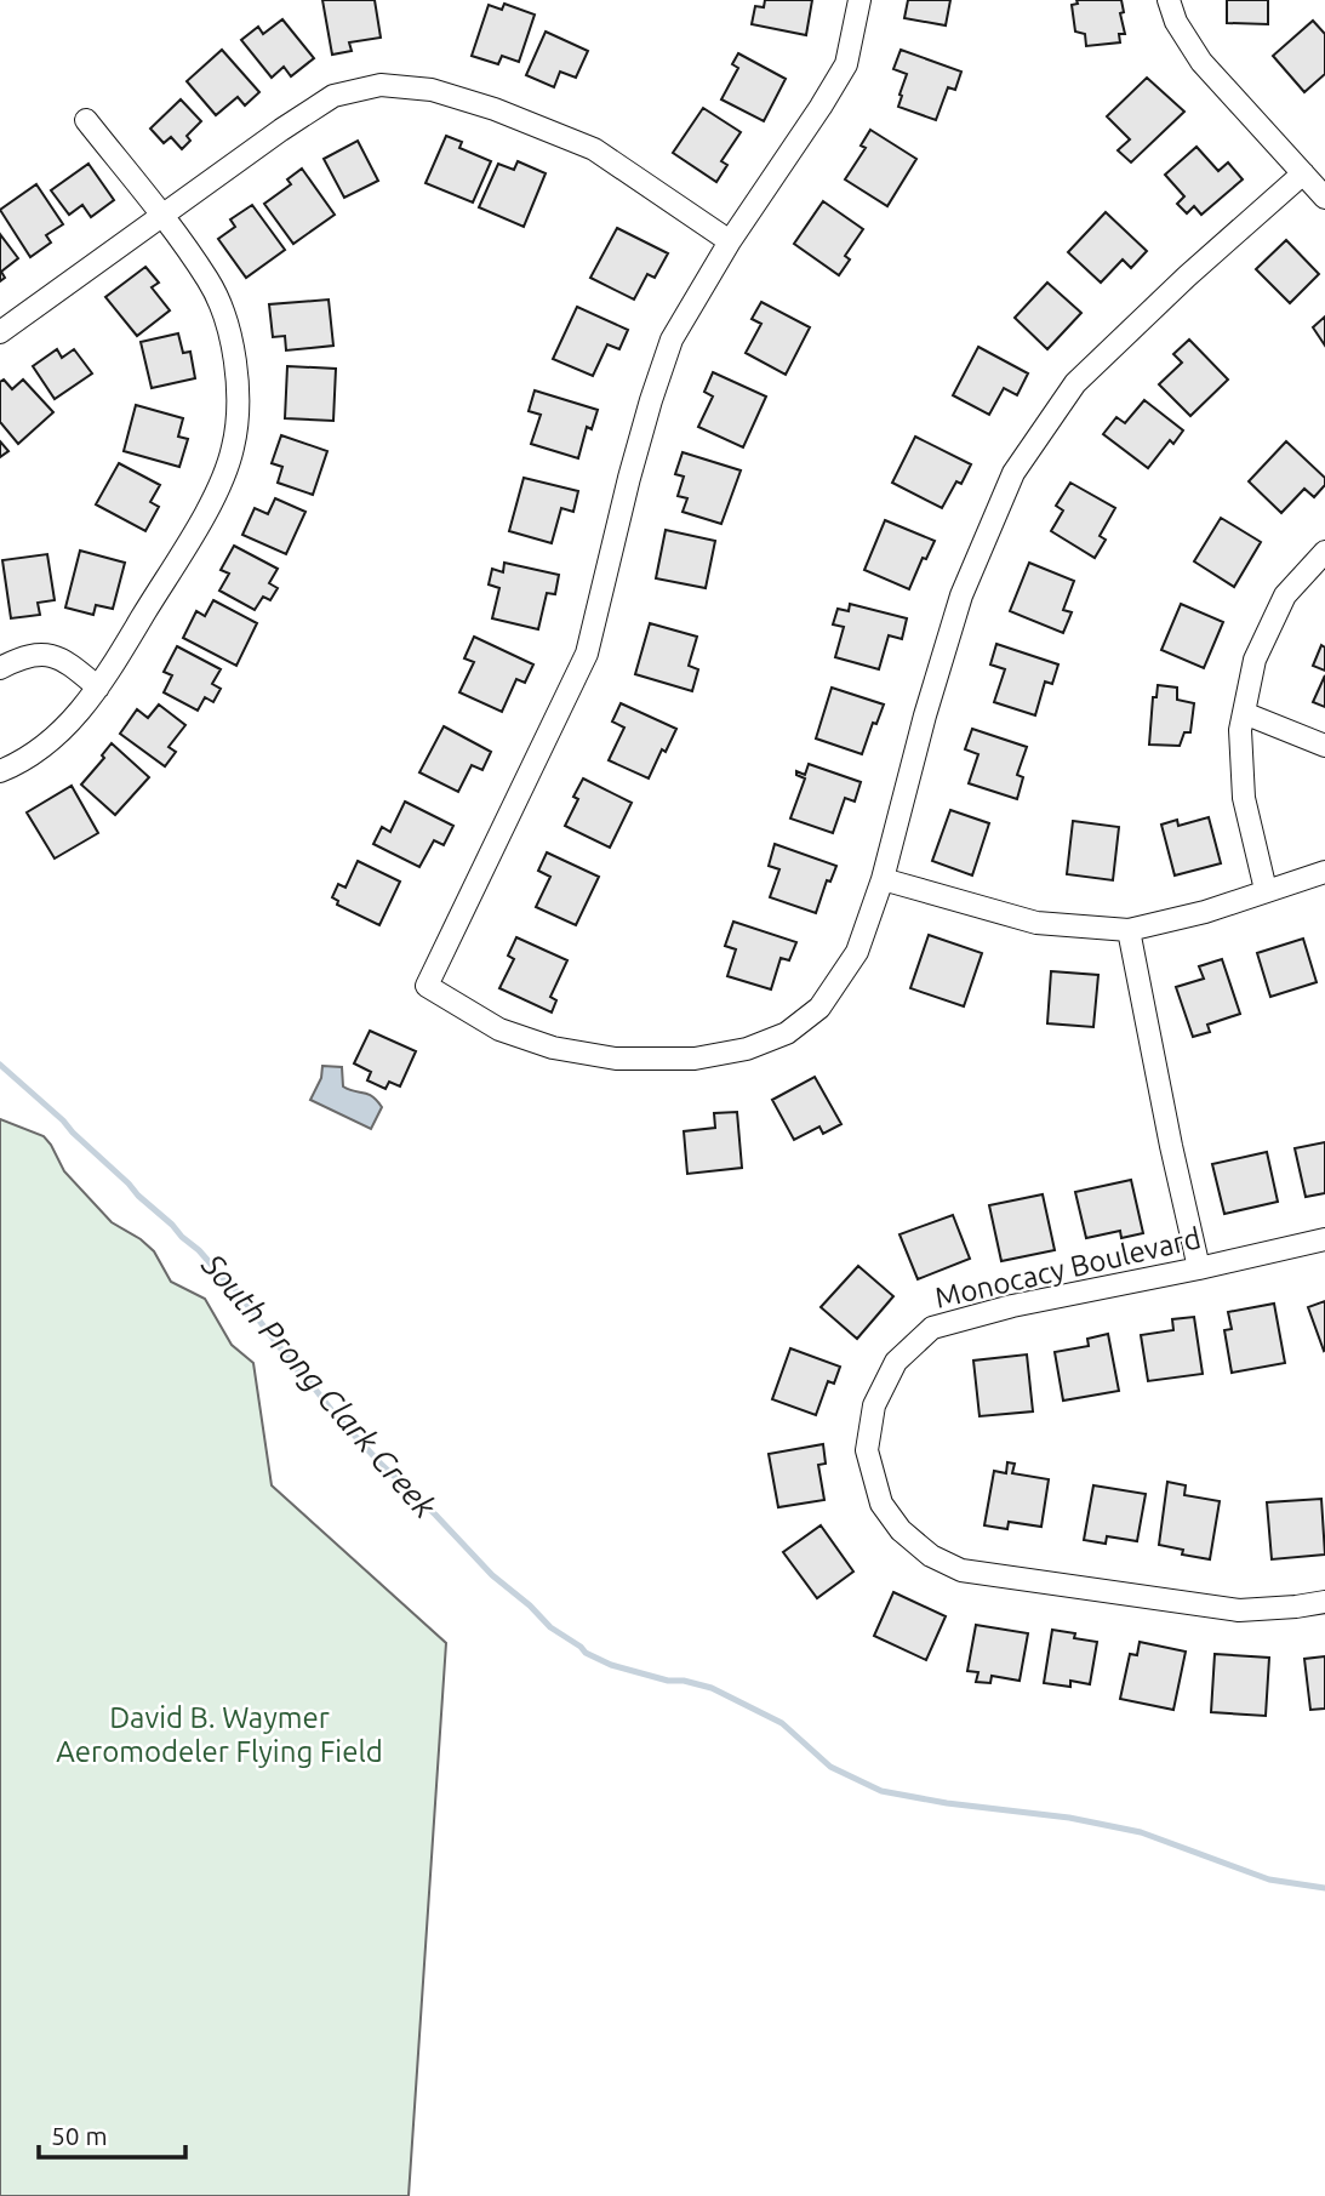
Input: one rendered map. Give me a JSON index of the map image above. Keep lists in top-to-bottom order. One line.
{"streets":{"street":["Monocacy Boulevard"]},"water":["South Prong Clark Creek"],"parks":["David B. Waymer Aeromodeler Flying Field"],"scale_bar":"50 m"}
